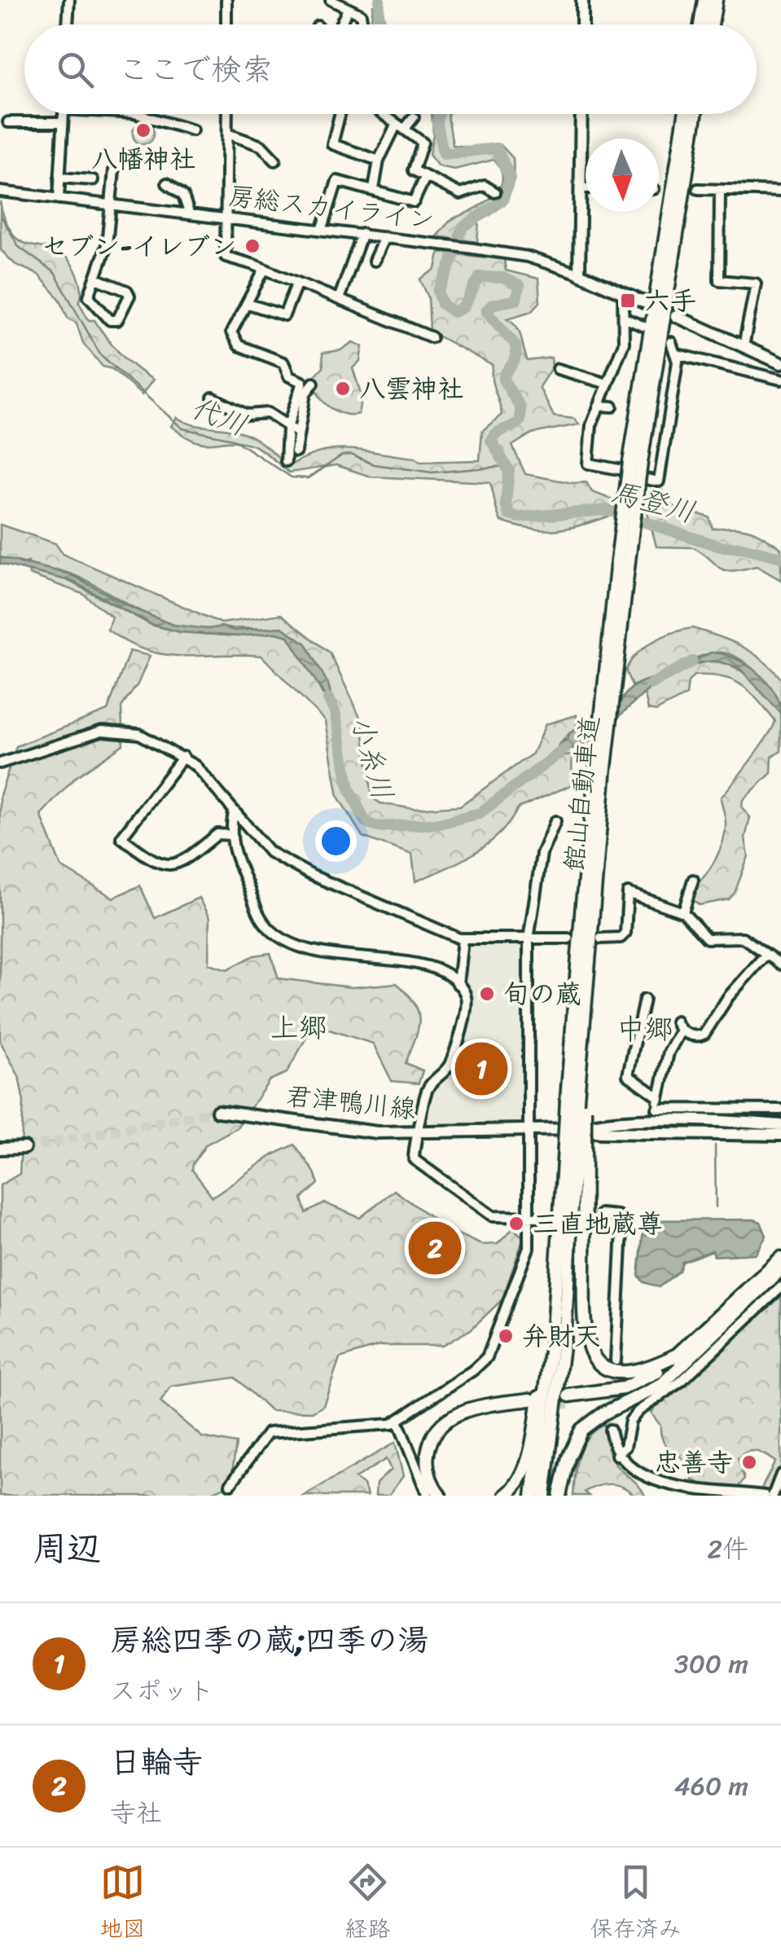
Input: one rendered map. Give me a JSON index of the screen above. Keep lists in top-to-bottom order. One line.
{"streets":{"highway":["館山自動車道"],"main road":["房総スカイライン","君津鴨川線"]},"districts":["上郷","中郷"],"water":["代川","馬登川","小糸川"],"places":{"other":["八幡神社","セブン-イレブン","八雲神社","旬の蔵","三直地蔵尊","弁財天","忠善寺"],"transit":["六手"]},"north":"bottom","page":{"search":"ここで検索","pins":["1","2"],"heading":["周辺","2件"],"list":[{"mark":"1","name":"房総四季の蔵;四季の湯","note":"スポット","value":"300 m"},{"mark":"2","name":"日輪寺","note":"寺社","value":"460 m"}],"nav":["地図","経路","保存済み"]}}
